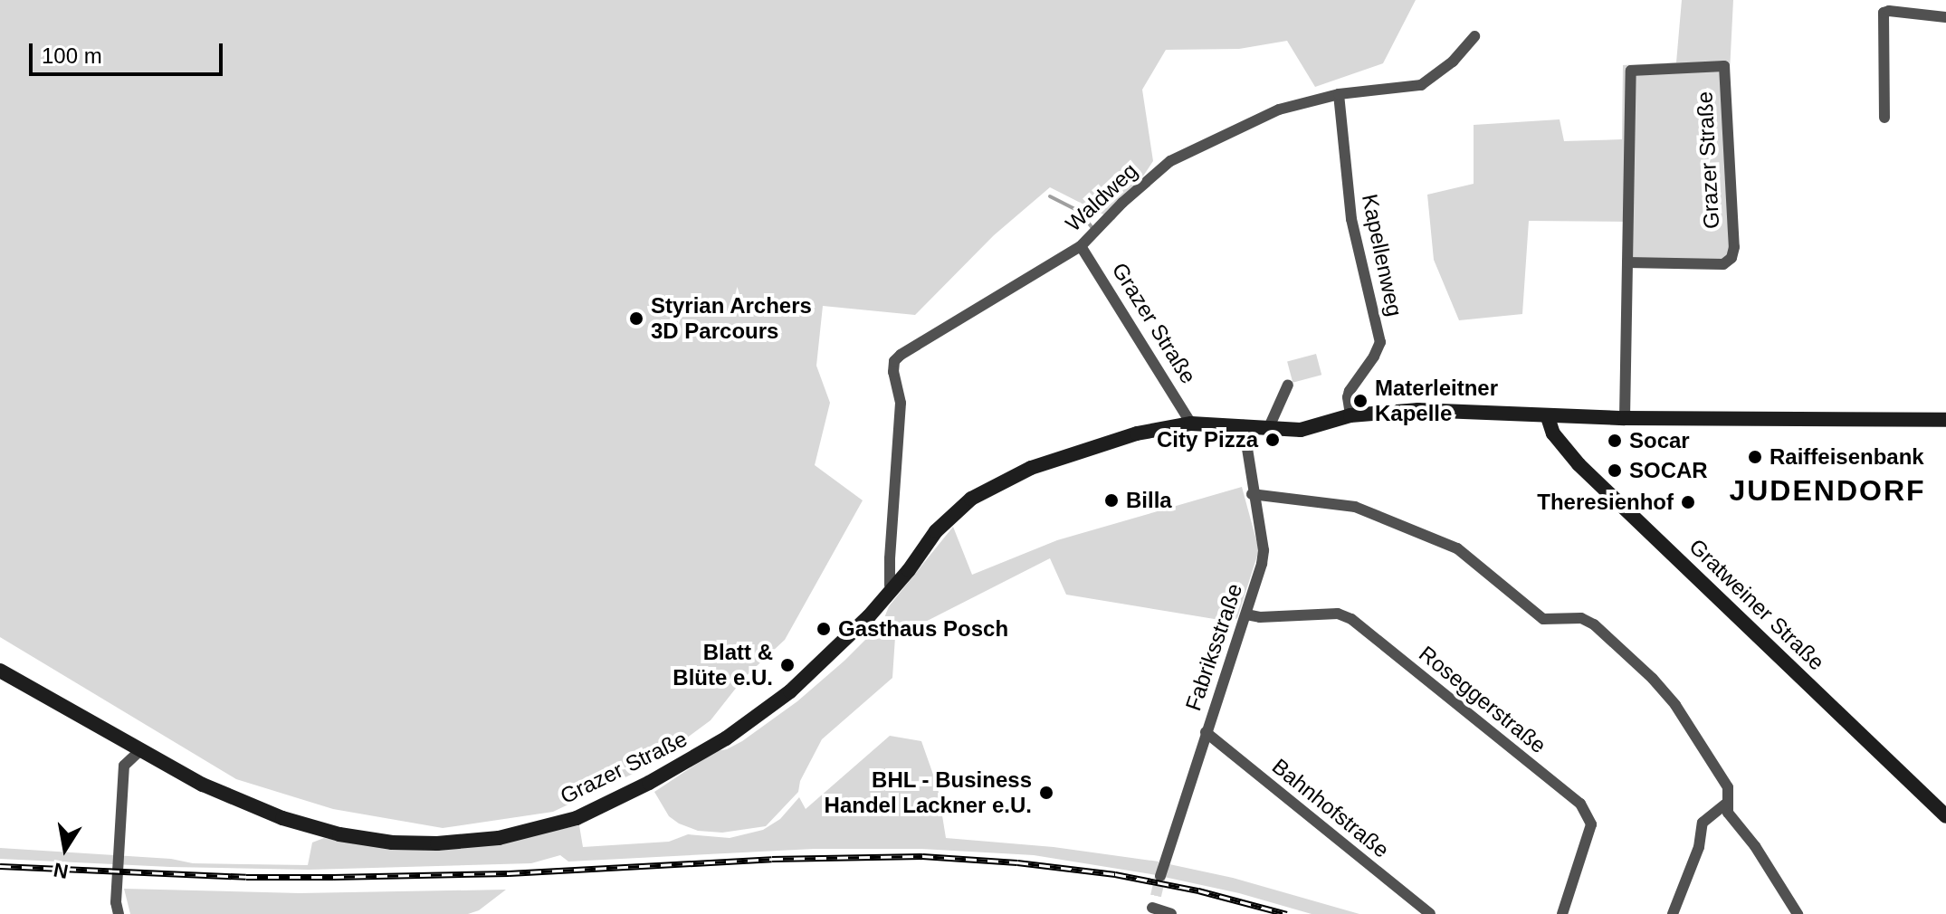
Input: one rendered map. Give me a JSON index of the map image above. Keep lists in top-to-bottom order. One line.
{"streets":{"main road":["Grazer Straße","Gratweiner Straße"],"street":["Waldweg","Kapellenweg","Fabriksstraße","Roseggerstraße","Bahnhofstraße"]},"crossings":[["Grazer Straße","Waldweg"],["Grazer Straße","Kapellenweg"],["Grazer Straße","Gratweiner Straße"],["Grazer Straße","Fabriksstraße"],["Waldweg","Kapellenweg"],["Fabriksstraße","Roseggerstraße"],["Fabriksstraße","Bahnhofstraße"]],"districts":["JUDENDORF"],"places":["Styrian Archers 3D Parcours","Materleitner Kapelle","City Pizza","Socar","Raiffeisenbank","SOCAR","Billa","Theresienhof","Gasthaus Posch","Blatt & Blüte e.U.","BHL - Business Handel Lackner e.U."],"scale_bar":"100 m","north":"bottom"}
